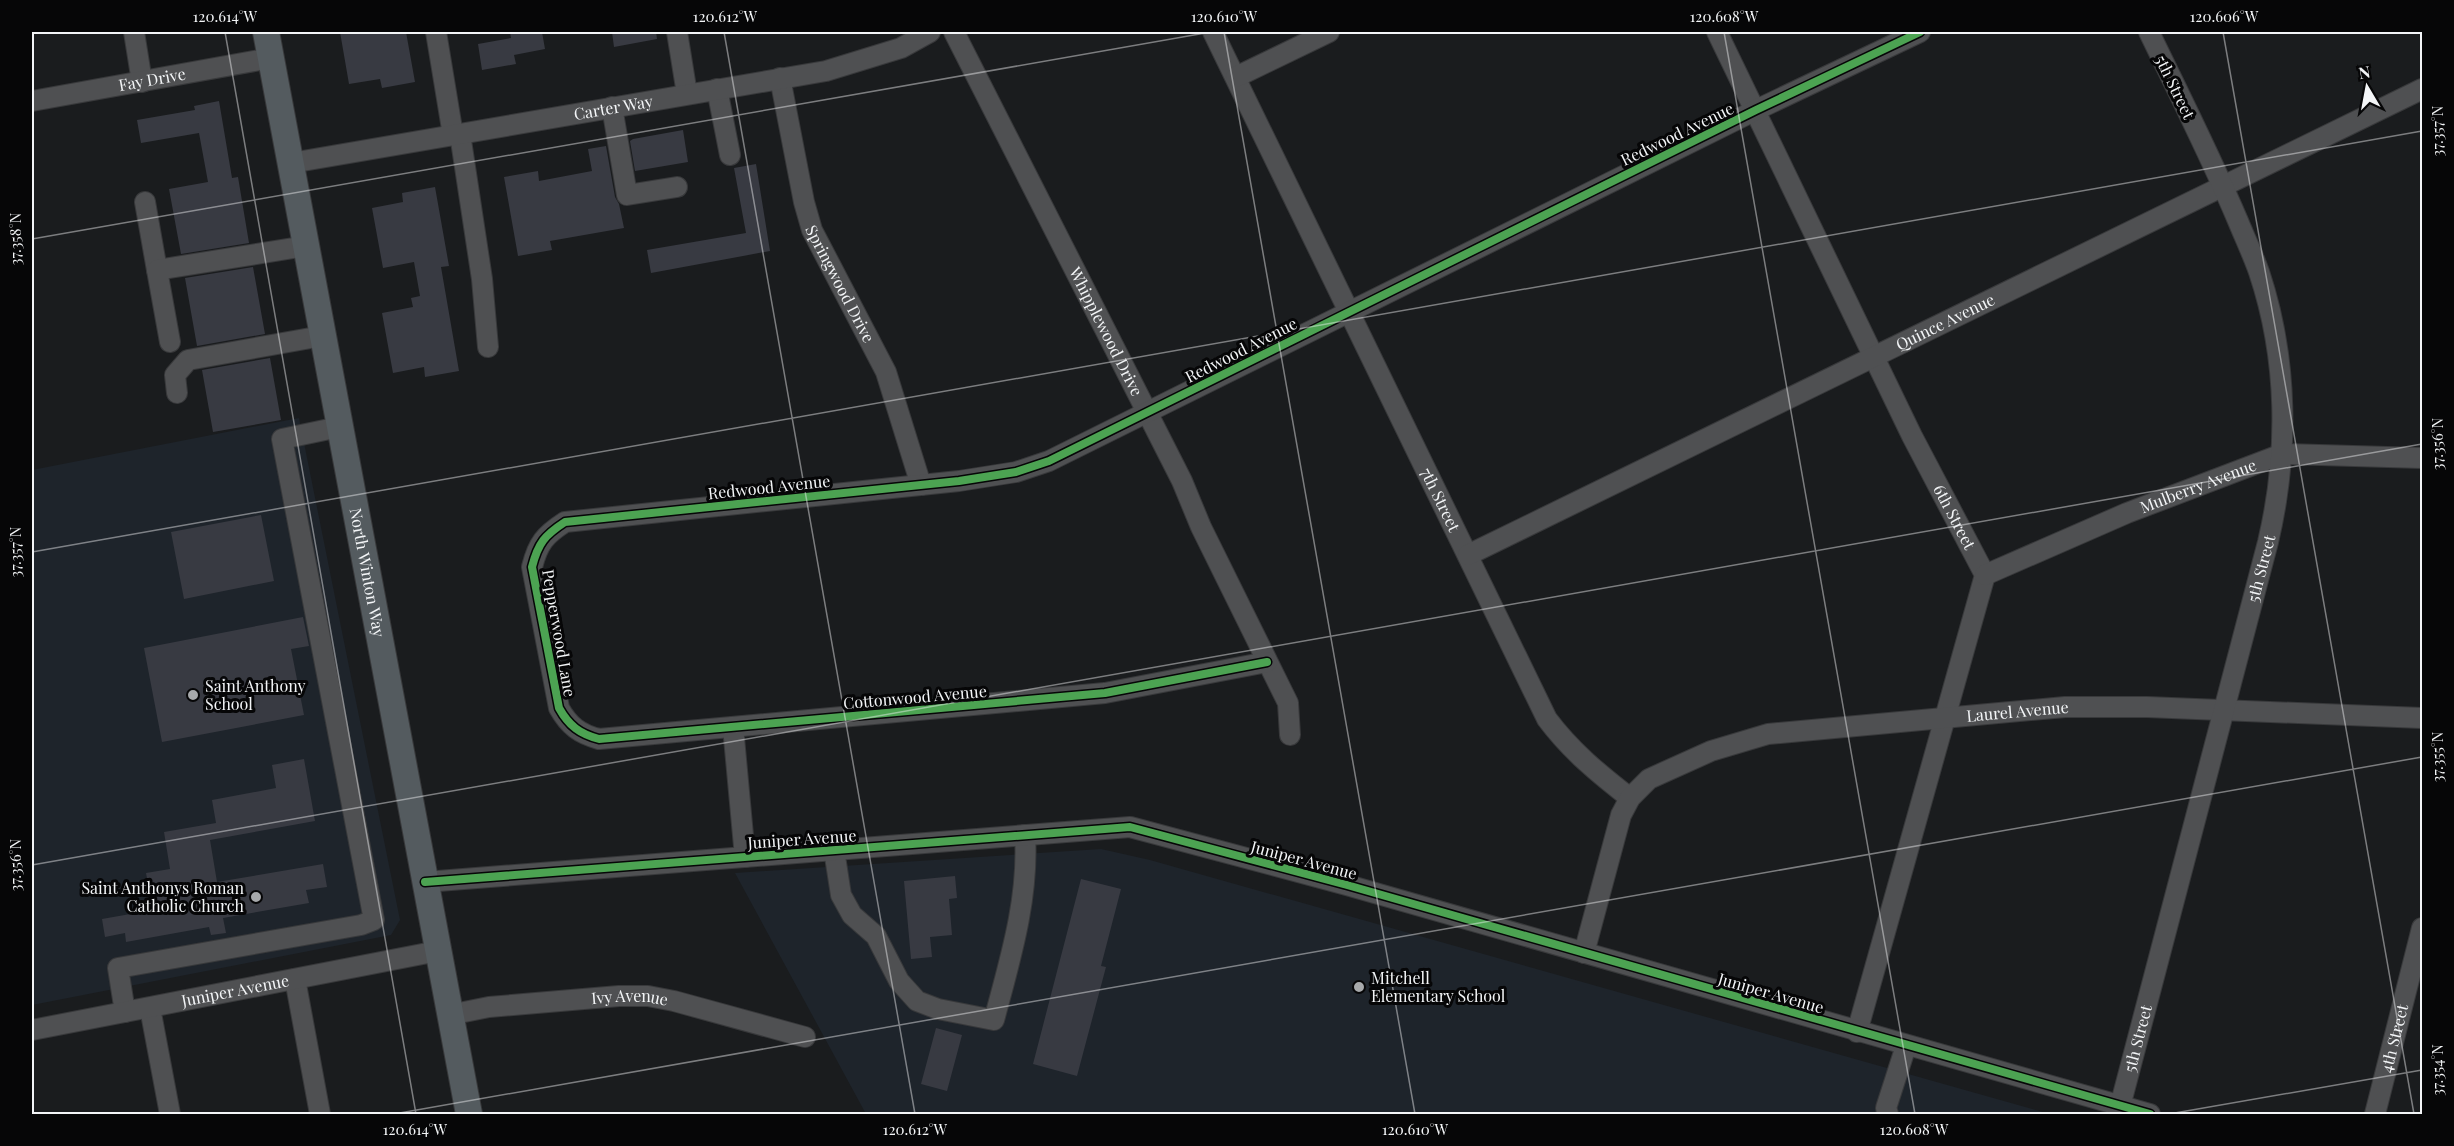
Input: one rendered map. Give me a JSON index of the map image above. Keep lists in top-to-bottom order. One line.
{"streets":{"main road":["North Winton Way"],"street":["Fay Drive","5th Street","Carter Way","Redwood Avenue","Springwood Drive","Quince Avenue","Whipplewood Drive","Mulberry Avenue","7th Street","6th Street","Pepperwood Lane","Cottonwood Avenue","Laurel Avenue","Juniper Avenue","Ivy Avenue","4th Street"]},"crossings":[["Fay Drive","North Winton Way"],["5th Street","Quince Avenue"],["5th Street","Mulberry Avenue"],["5th Street","Laurel Avenue"],["5th Street","Juniper Avenue"],["Carter Way","Springwood Drive"],["Carter Way","North Winton Way"],["Redwood Avenue","Springwood Drive"],["Redwood Avenue","Whipplewood Drive"],["Redwood Avenue","7th Street"],["Redwood Avenue","6th Street"],["Redwood Avenue","Pepperwood Lane"],["Quince Avenue","7th Street"],["Quince Avenue","6th Street"],["Whipplewood Drive","Cottonwood Avenue"],["Mulberry Avenue","6th Street"],["7th Street","Laurel Avenue"],["North Winton Way","Juniper Avenue"],["North Winton Way","Ivy Avenue"],["Pepperwood Lane","Cottonwood Avenue"]],"places":["Saint Anthony School","Saint Anthonys Roman Catholic Church","Mitchell Elementary School"],"north":"top","coordinates":["120.614°W","120.612°W","120.610°W","120.608°W","120.606°W","37.357°N","37.358°N","37.356°N","37.355°N","37.354°N"]}
